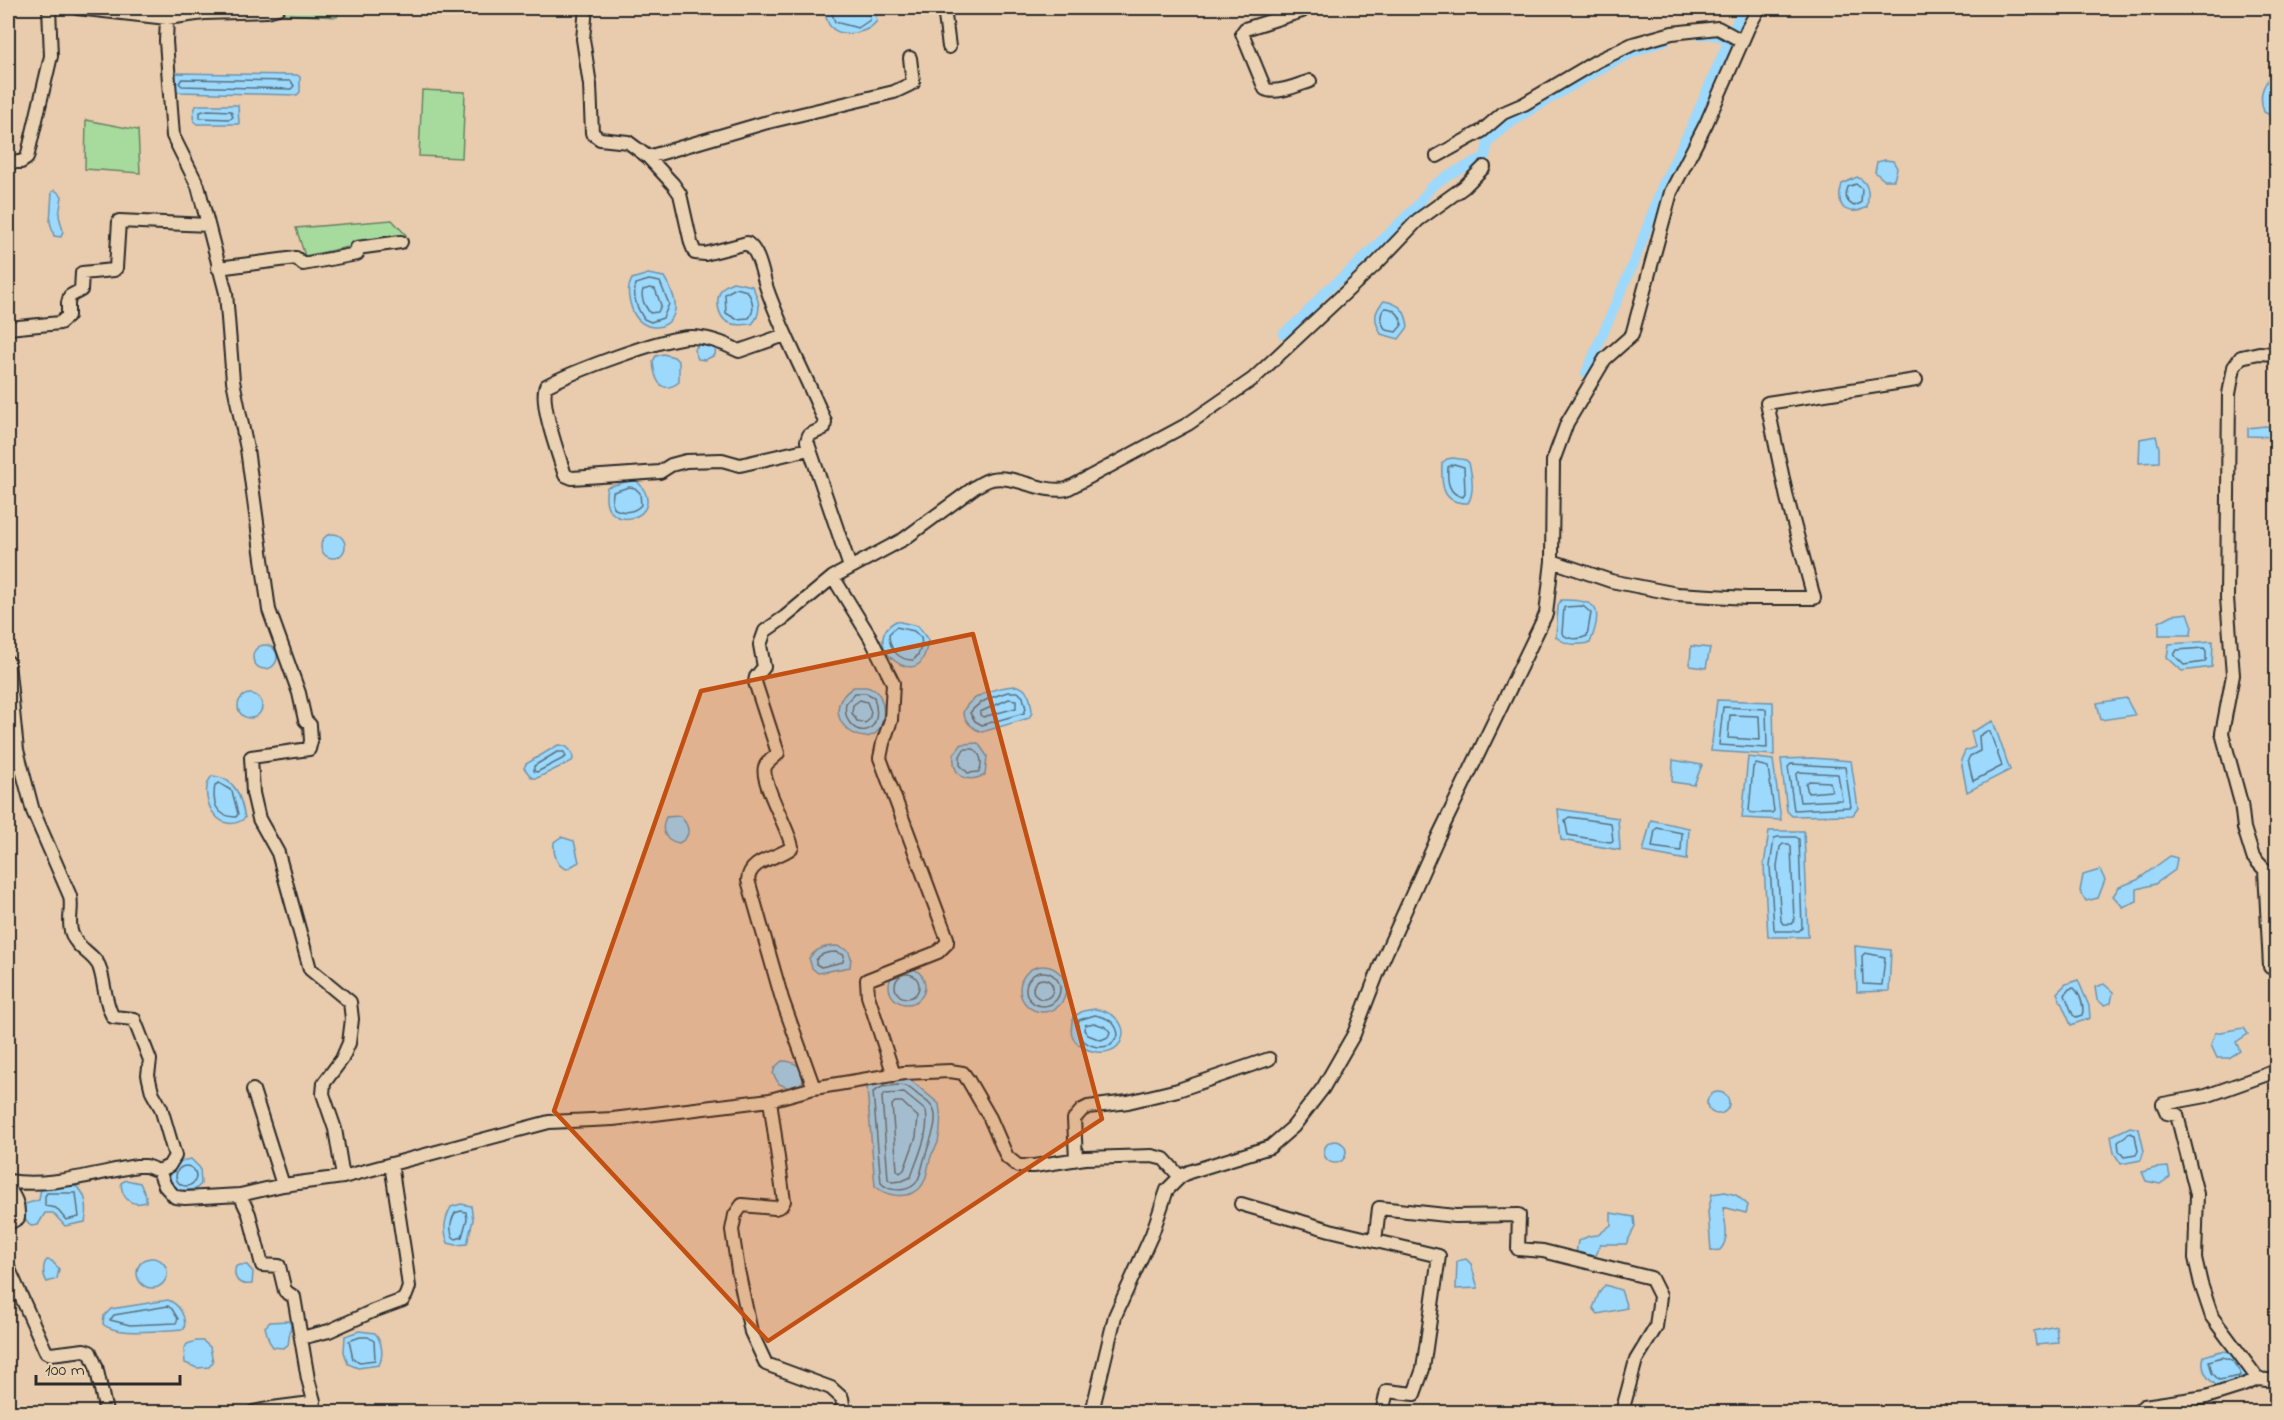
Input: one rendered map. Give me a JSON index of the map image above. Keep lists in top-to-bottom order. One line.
{"scale_bar":"100 m"}
